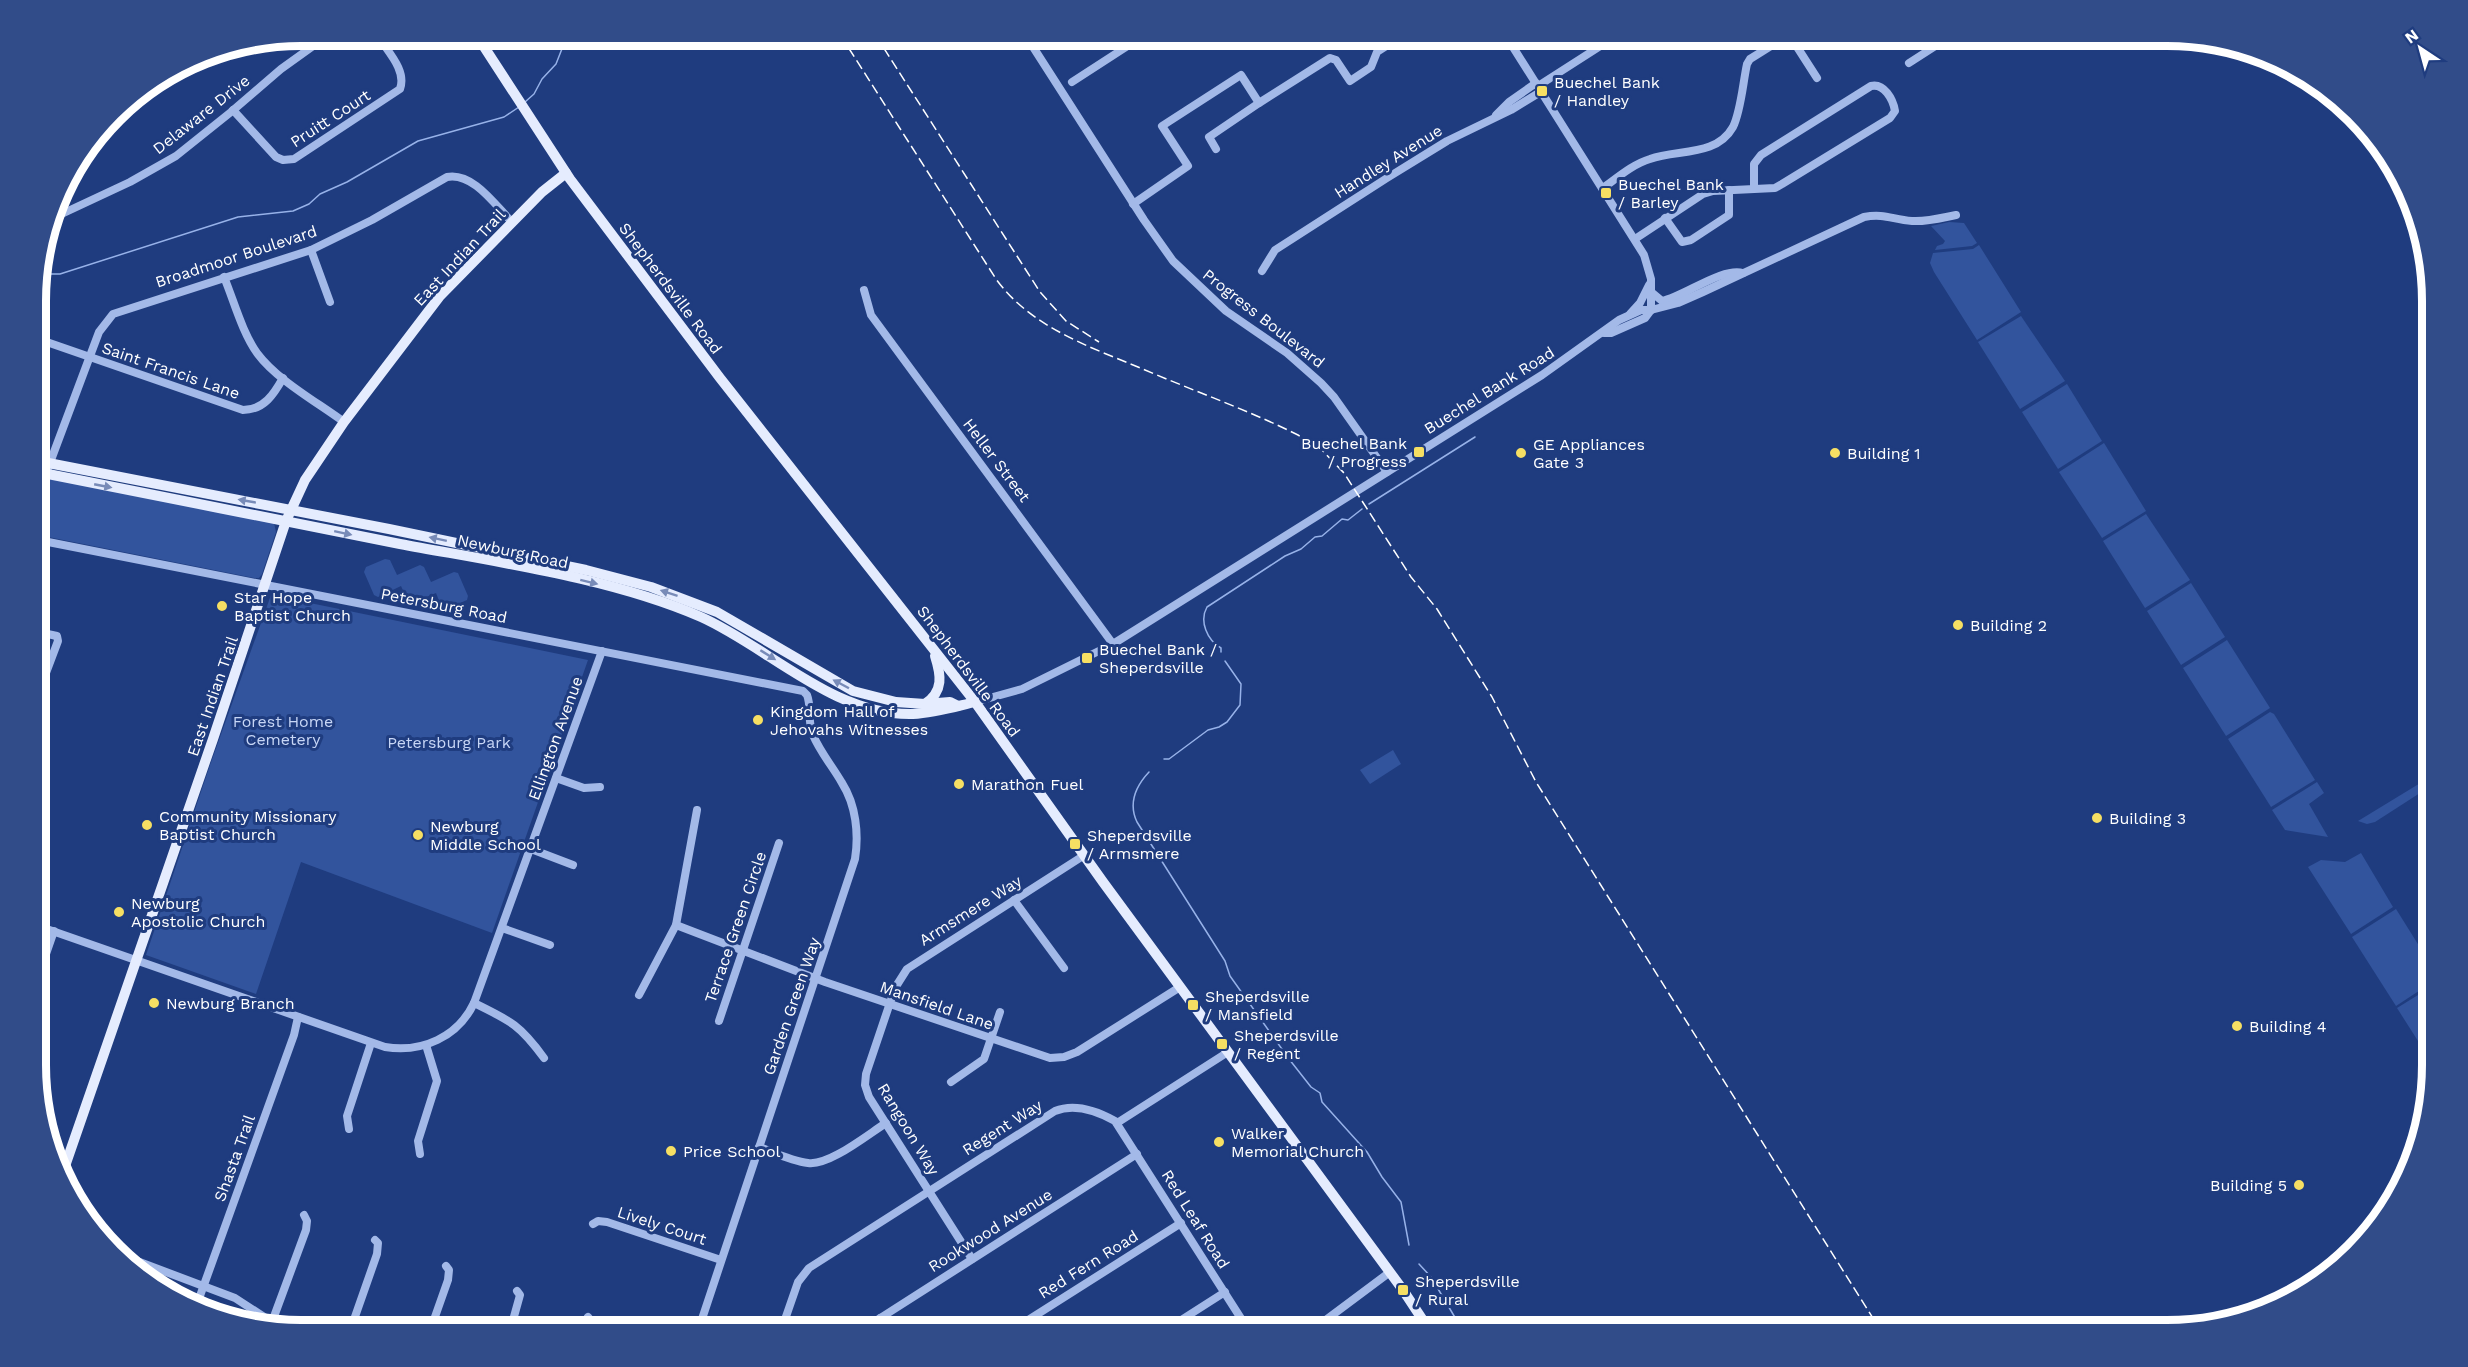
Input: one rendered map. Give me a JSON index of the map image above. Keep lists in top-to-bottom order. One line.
{"streets":{"main road":["East Indian Trail","Shepherdsville Road","Newburg Road"],"street":["Delaware Drive","Pruitt Court","Handley Avenue","Broadmoor Boulevard","Progress Boulevard","Saint Francis Lane","Buechel Bank Road","Heller Street","Petersburg Road","Ellington Avenue","Armsmere Way","Terrace Green Circle","Mansfield Lane","Garden Green Way","Regent Way","Rangoon Way","Shasta Trail","Red Leaf Road","Lively Court","Rookwood Avenue","Red Fern Road"]},"crossings":[["Delaware Drive","Pruitt Court"],["Broadmoor Boulevard","East Indian Trail"],["Broadmoor Boulevard","Saint Francis Lane"],["East Indian Trail","Shepherdsville Road"],["East Indian Trail","Newburg Road"],["East Indian Trail","Petersburg Road"],["Shepherdsville Road","Buechel Bank Road"],["Shepherdsville Road","Newburg Road"],["Shepherdsville Road","Armsmere Way"],["Shepherdsville Road","Mansfield Lane"],["Progress Boulevard","Buechel Bank Road"],["Buechel Bank Road","Heller Street"],["Buechel Bank Road","Newburg Road"],["Petersburg Road","Ellington Avenue"],["Petersburg Road","Garden Green Way"],["Armsmere Way","Mansfield Lane"],["Armsmere Way","Rangoon Way"],["Terrace Green Circle","Mansfield Lane"],["Mansfield Lane","Garden Green Way"],["Mansfield Lane","Rangoon Way"],["Garden Green Way","Lively Court"],["Regent Way","Rangoon Way"],["Regent Way","Red Leaf Road"],["Rangoon Way","Rookwood Avenue"],["Red Leaf Road","Rookwood Avenue"],["Red Leaf Road","Red Fern Road"]],"parks":["Forest Home Cemetery","Petersburg Park"],"places":{"transit":["Buechel Bank / Handley","Buechel Bank / Barley","Buechel Bank / Progress","Buechel Bank / Sheperdsville","Sheperdsville / Armsmere","Sheperdsville / Mansfield","Sheperdsville / Regent","Sheperdsville / Rural"],"other":["GE Appliances Gate 3","Building 1","Star Hope Baptist Church","Building 2","Kingdom Hall of Jehovahs Witnesses","Marathon Fuel","Building 3","Community Missionary Baptist Church","Newburg Middle School","Newburg Apostolic Church","Newburg Branch","Building 4","Walker Memorial Church","Price School","Building 5"]},"north":"top left"}
